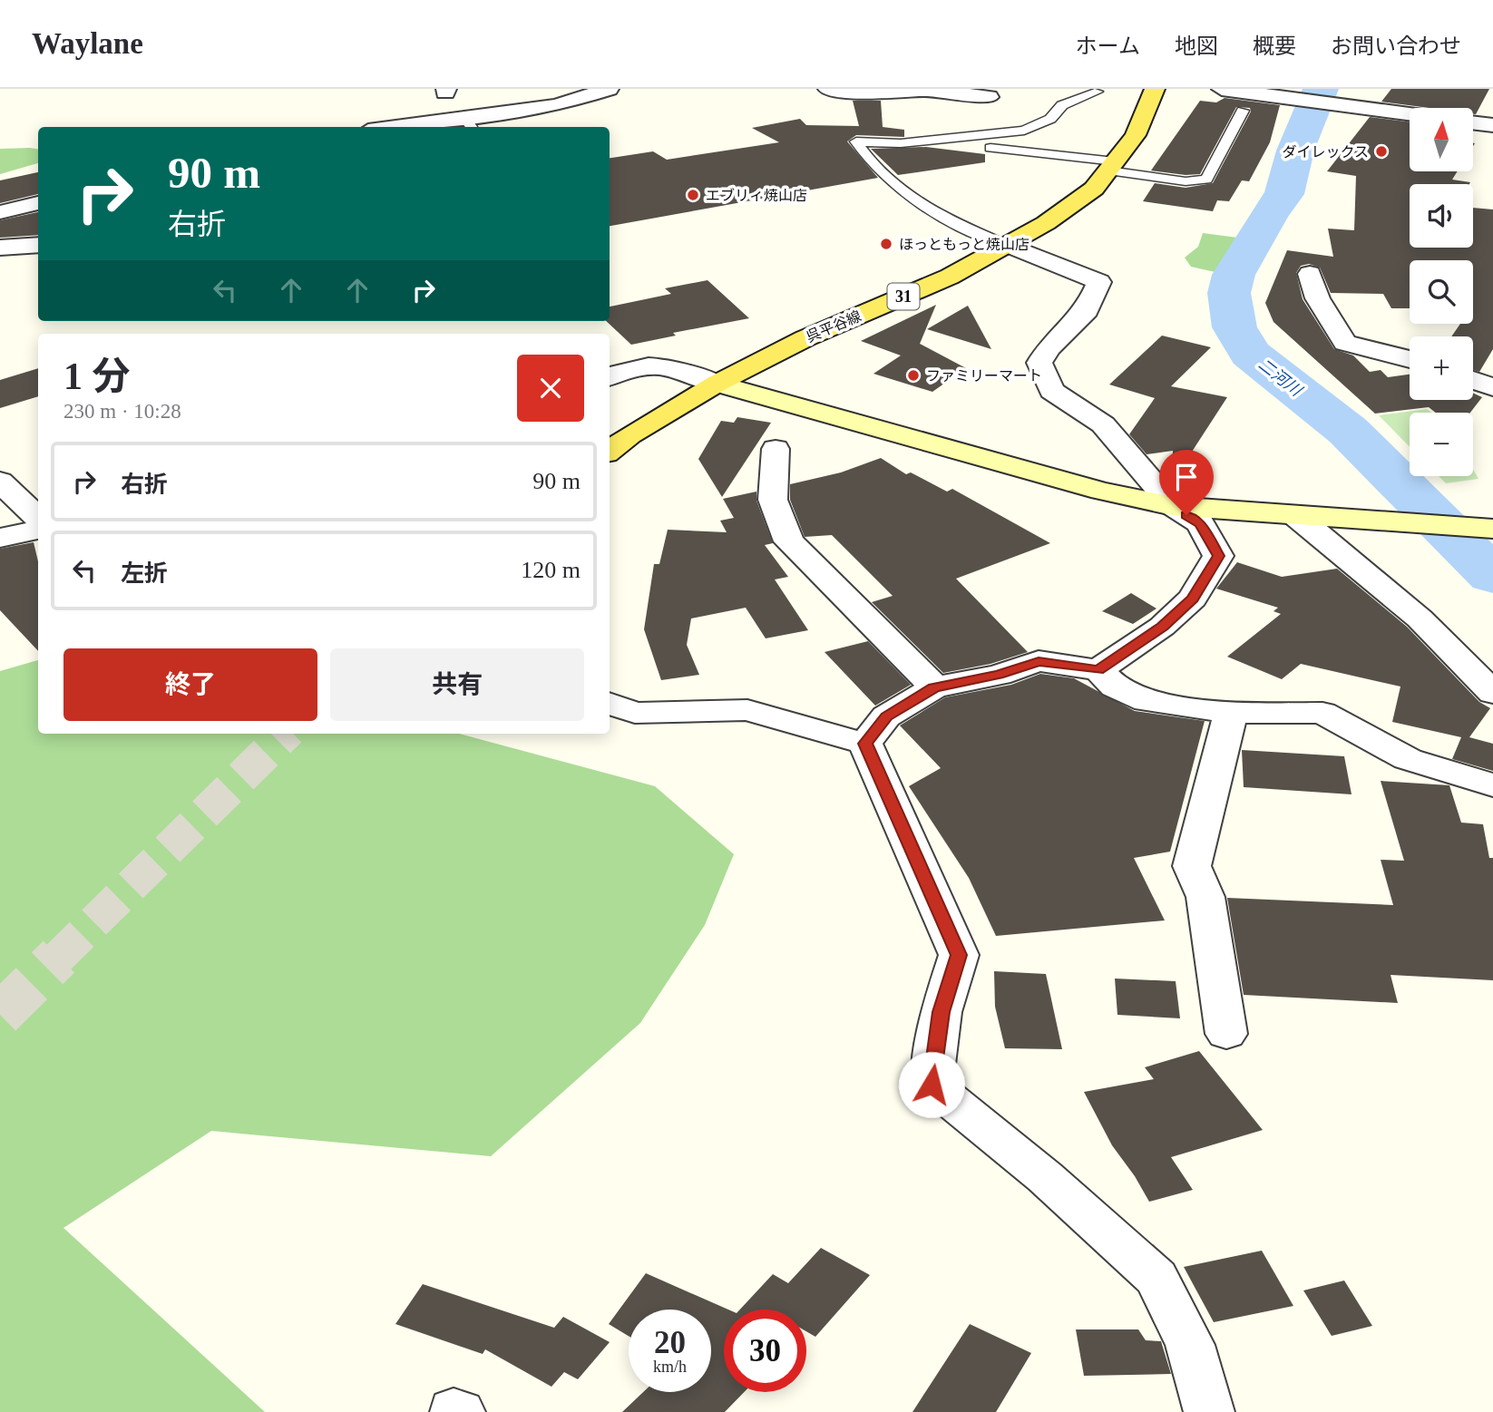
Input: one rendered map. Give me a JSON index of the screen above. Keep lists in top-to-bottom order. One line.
{"streets":{"main road":["31","呉平谷線"]},"water":["二河川"],"places":["ダイレックス","エブリィ焼山店","ほっともっと焼山店","ファミリーマート"],"north":"top","page":{"header":"Waylane","nav":["ホーム","地図","概要","お問い合わせ"],"map_buttons":["+","−"],"turn":["90 m","右折"],"heading":["1 分","230 m · 10:28"],"list":[{"name":"右折","value":"90 m"},{"name":"左折","value":"120 m"}],"buttons":["終了","共有"],"speed":"20 km/h","limit":"30"}}
